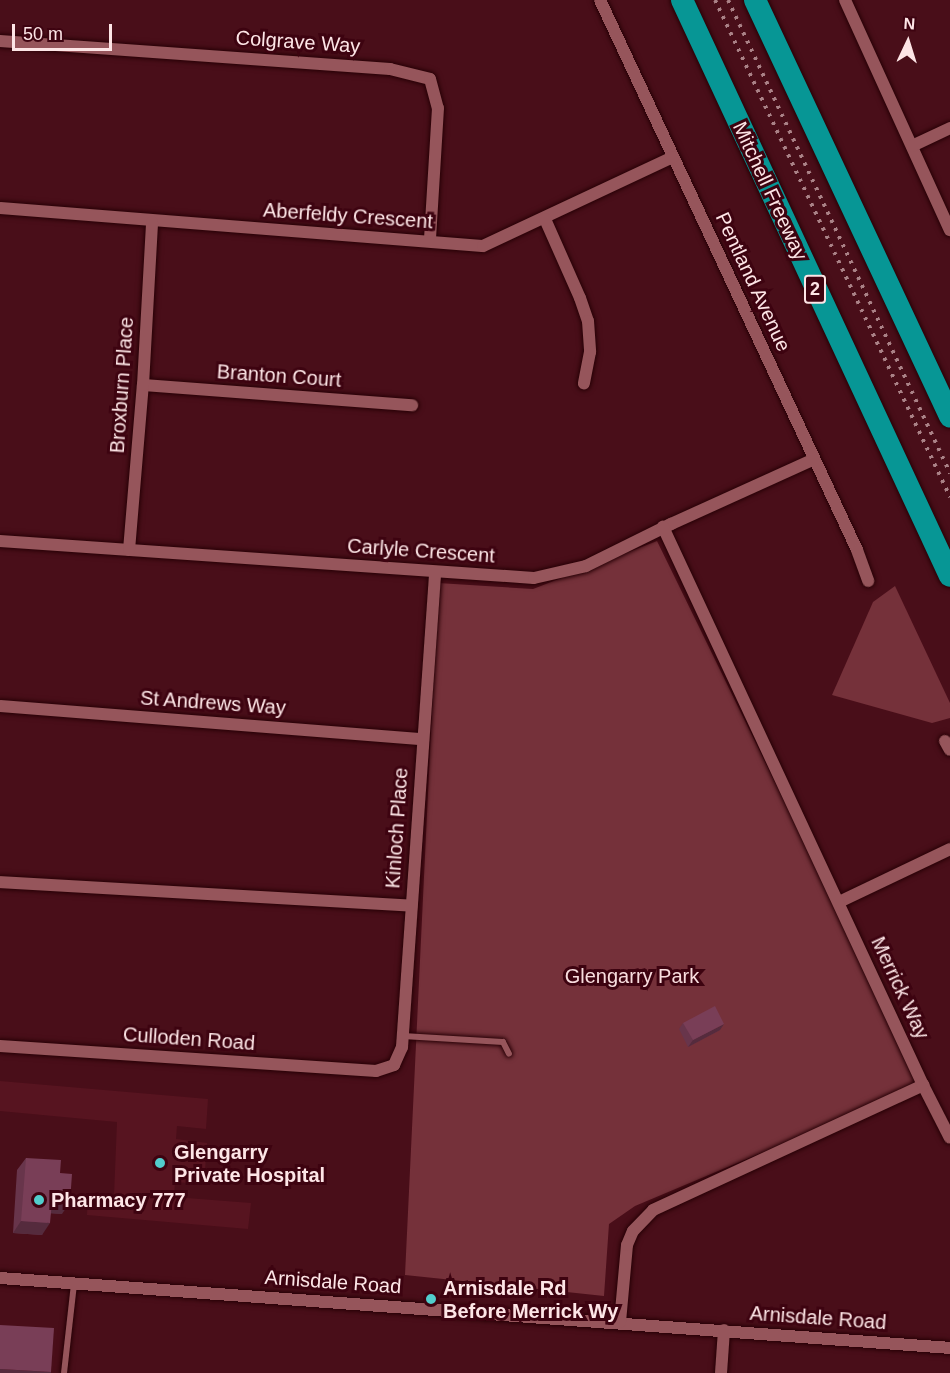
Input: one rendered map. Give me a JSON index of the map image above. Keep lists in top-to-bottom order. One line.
{"streets":{"highway":["Mitchell Freeway","2"],"street":["Colgrave Way","Aberfeldy Crescent","Pentland Avenue","Branton Court","Broxburn Place","Carlyle Crescent","St Andrews Way","Kinloch Place","Merrick Way","Culloden Road","Arnisdale Road"]},"crossings":[["Colgrave Way","Aberfeldy Crescent"],["Aberfeldy Crescent","Pentland Avenue"],["Aberfeldy Crescent","Broxburn Place"],["Pentland Avenue","Carlyle Crescent"],["Branton Court","Broxburn Place"],["Broxburn Place","Carlyle Crescent"],["Carlyle Crescent","Kinloch Place"],["Carlyle Crescent","Merrick Way"],["St Andrews Way","Kinloch Place"],["Kinloch Place","Culloden Road"]],"parks":["Glengarry Park"],"places":["Glengarry Private Hospital","Pharmacy 777","Arnisdale Rd Before Merrick Wy"],"scale_bar":"50 m","north":"top"}
